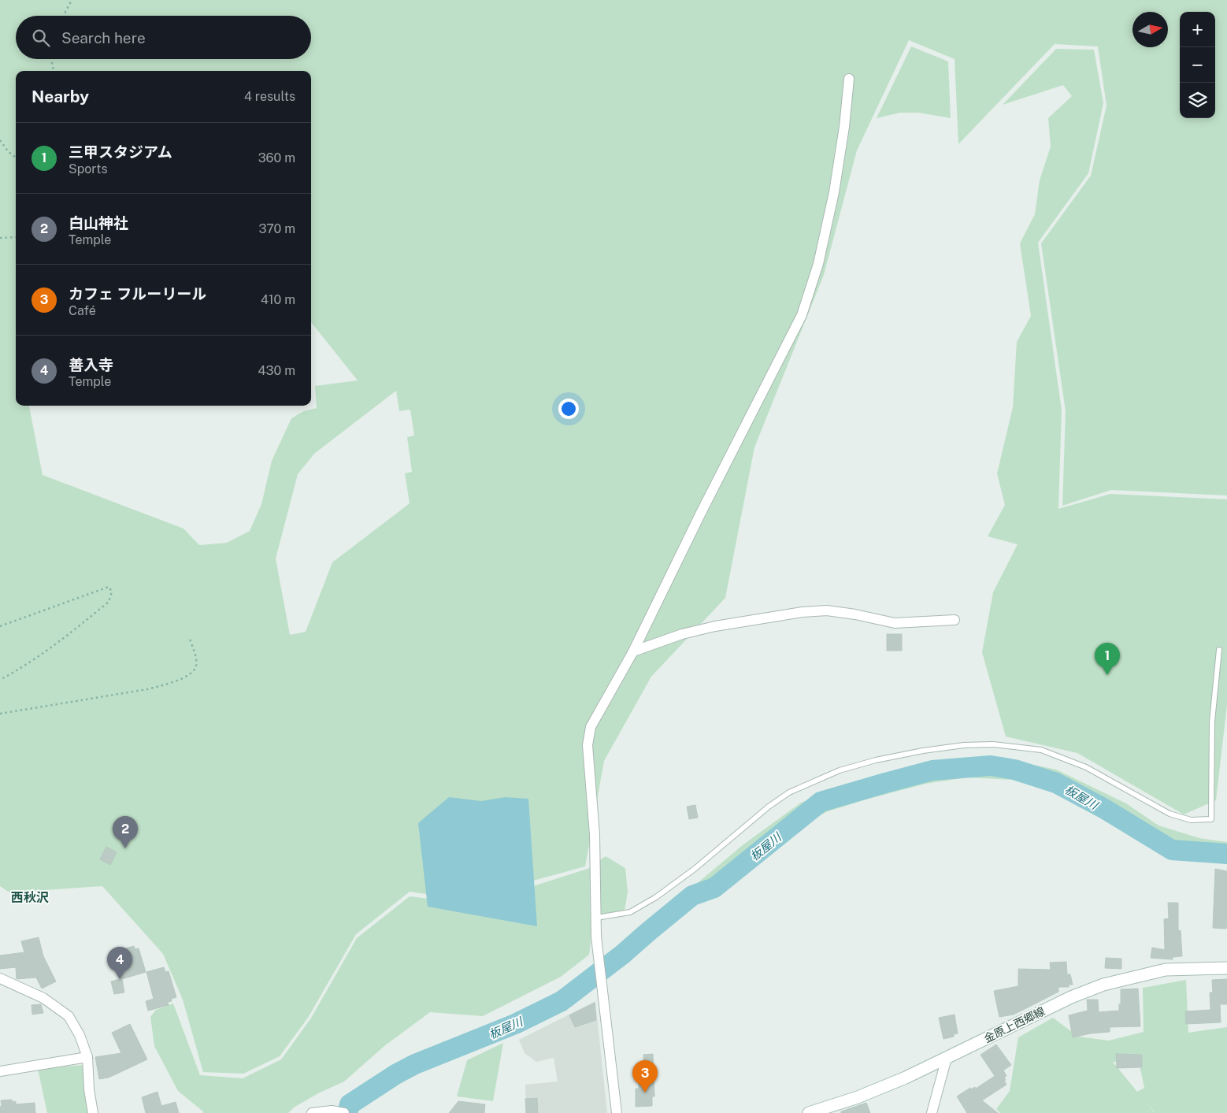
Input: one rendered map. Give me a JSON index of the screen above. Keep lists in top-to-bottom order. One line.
{"streets":{"main road":["金原上西郷線"]},"districts":["西秋沢"],"water":["板屋川"],"north":"right","page":{"map_buttons":["+","−"],"search":"Search here","heading":["Nearby","4 results"],"list":[{"mark":"1","name":"三甲スタジアム","note":"Sports","value":"360 m"},{"mark":"2","name":"白山神社","note":"Temple","value":"370 m"},{"mark":"3","name":"カフェ フルーリール","note":"Café","value":"410 m"},{"mark":"4","name":"善入寺","note":"Temple","value":"430 m"}],"pins":["1","2","4","3"]}}
